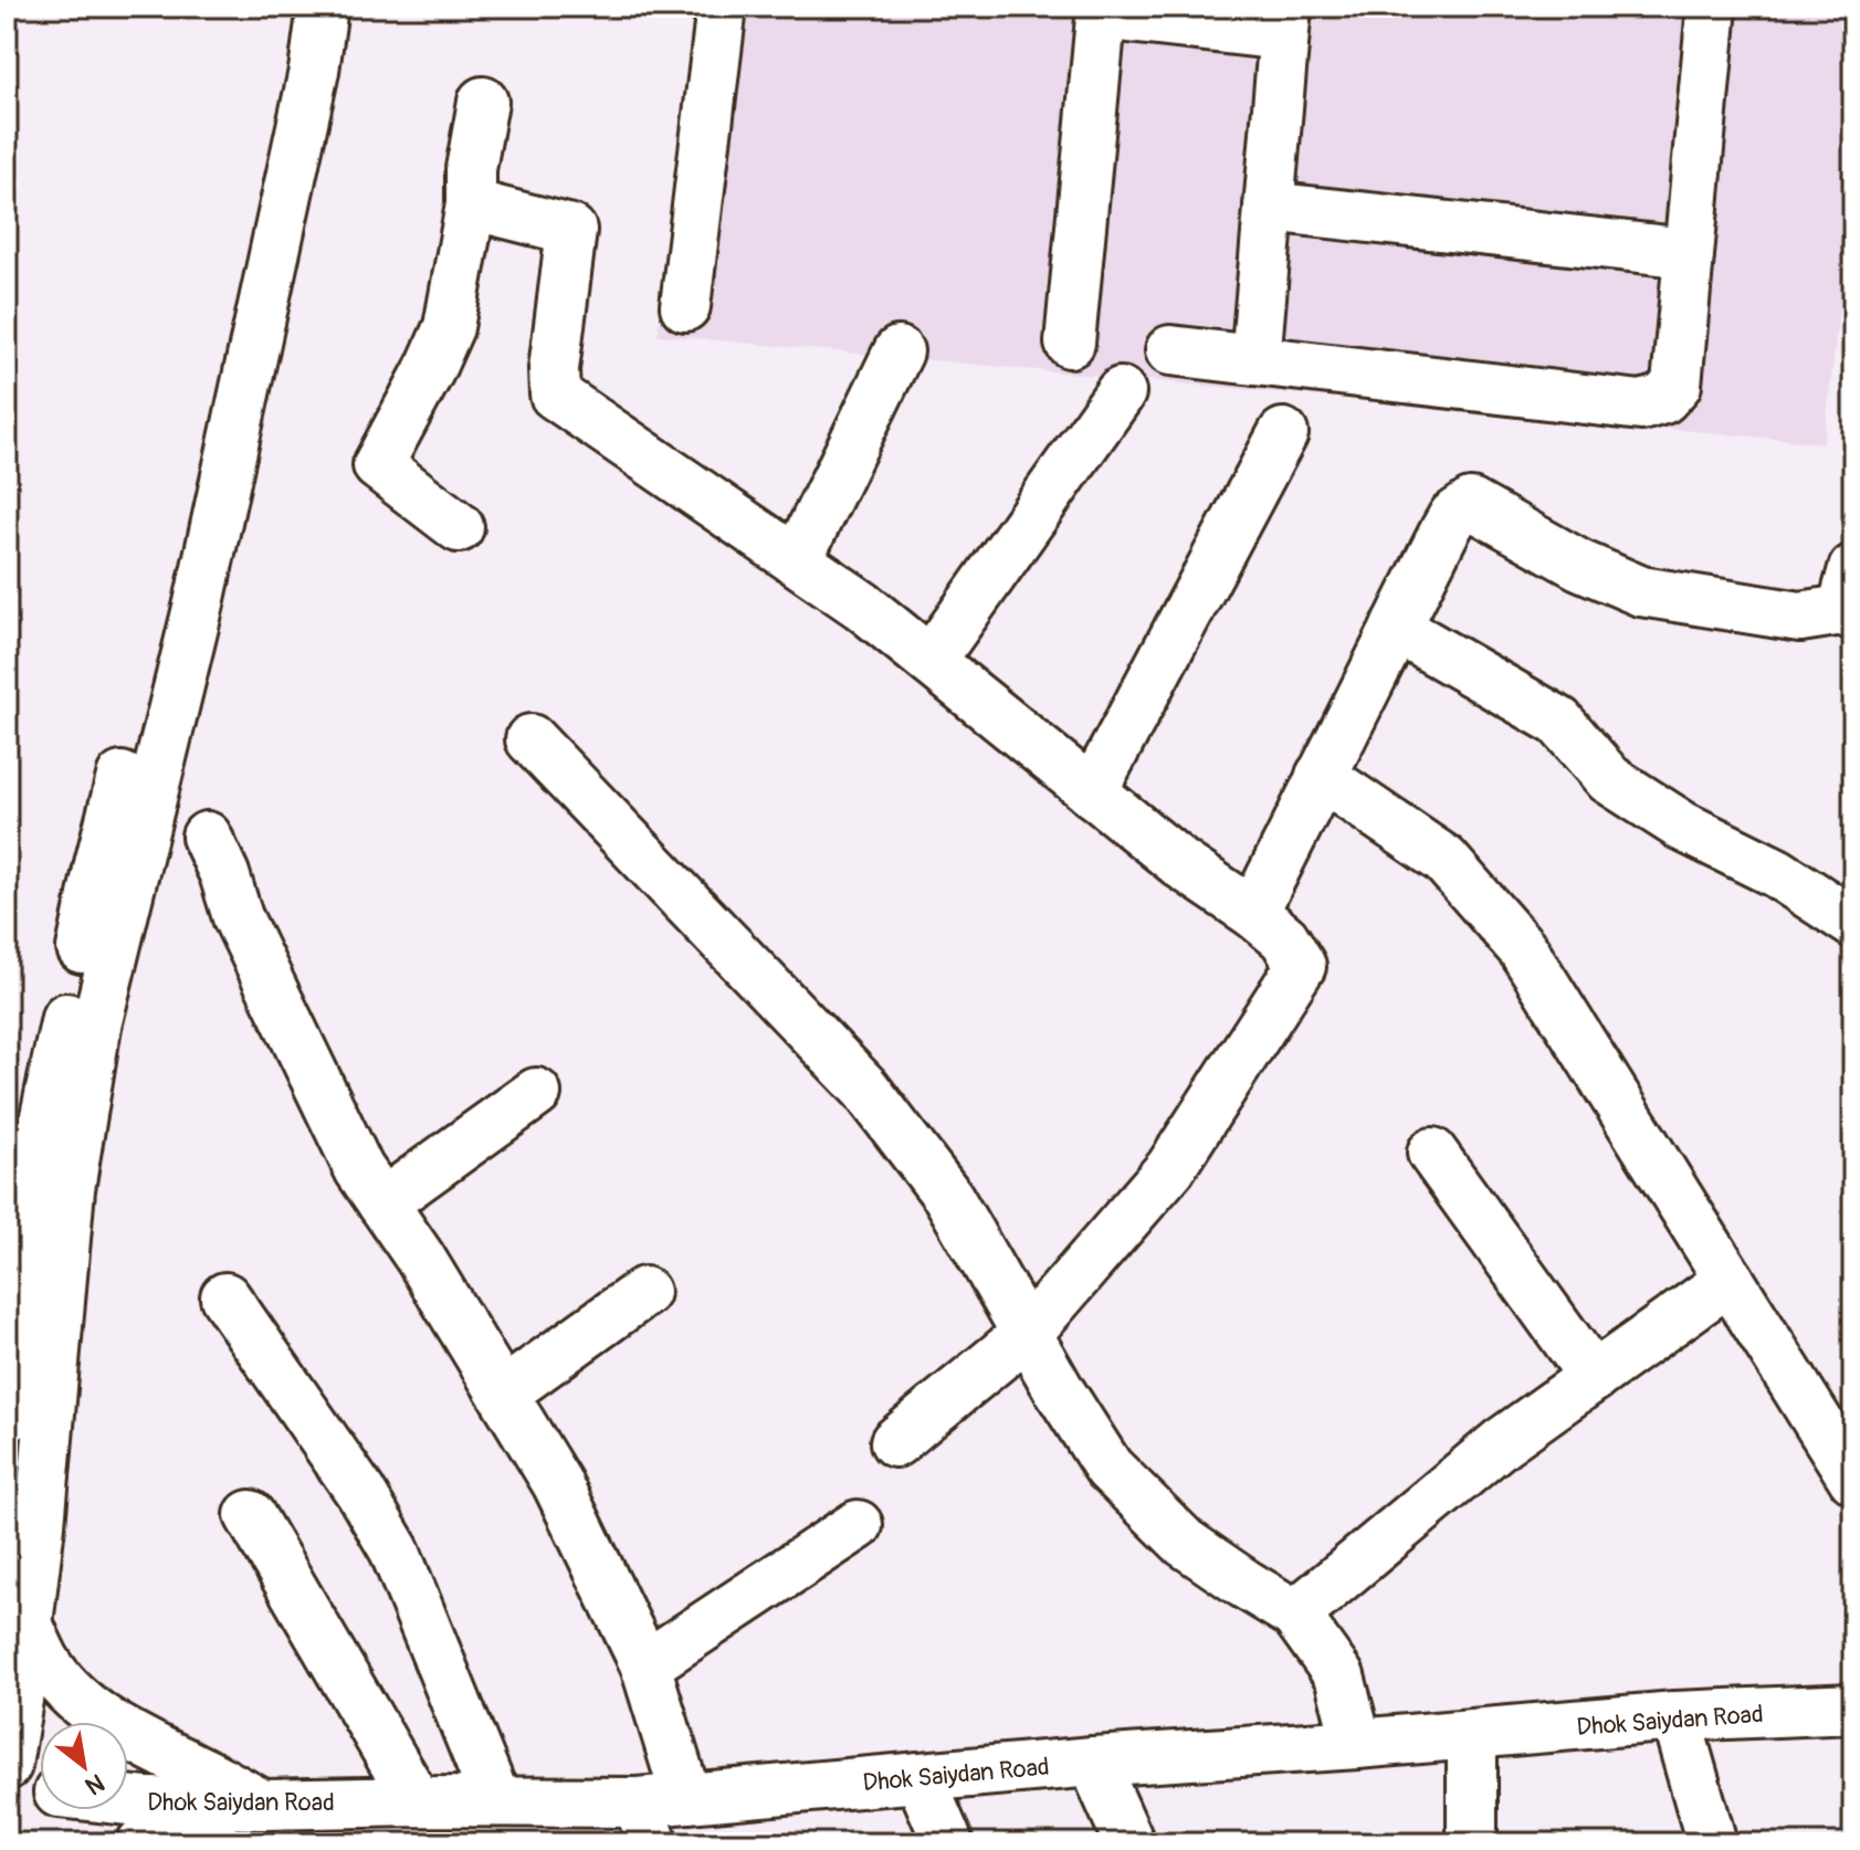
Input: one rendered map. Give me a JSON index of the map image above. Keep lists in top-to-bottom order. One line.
{"streets":{"street":["Dhok Saiydan Road"]},"north":"bottom right"}
